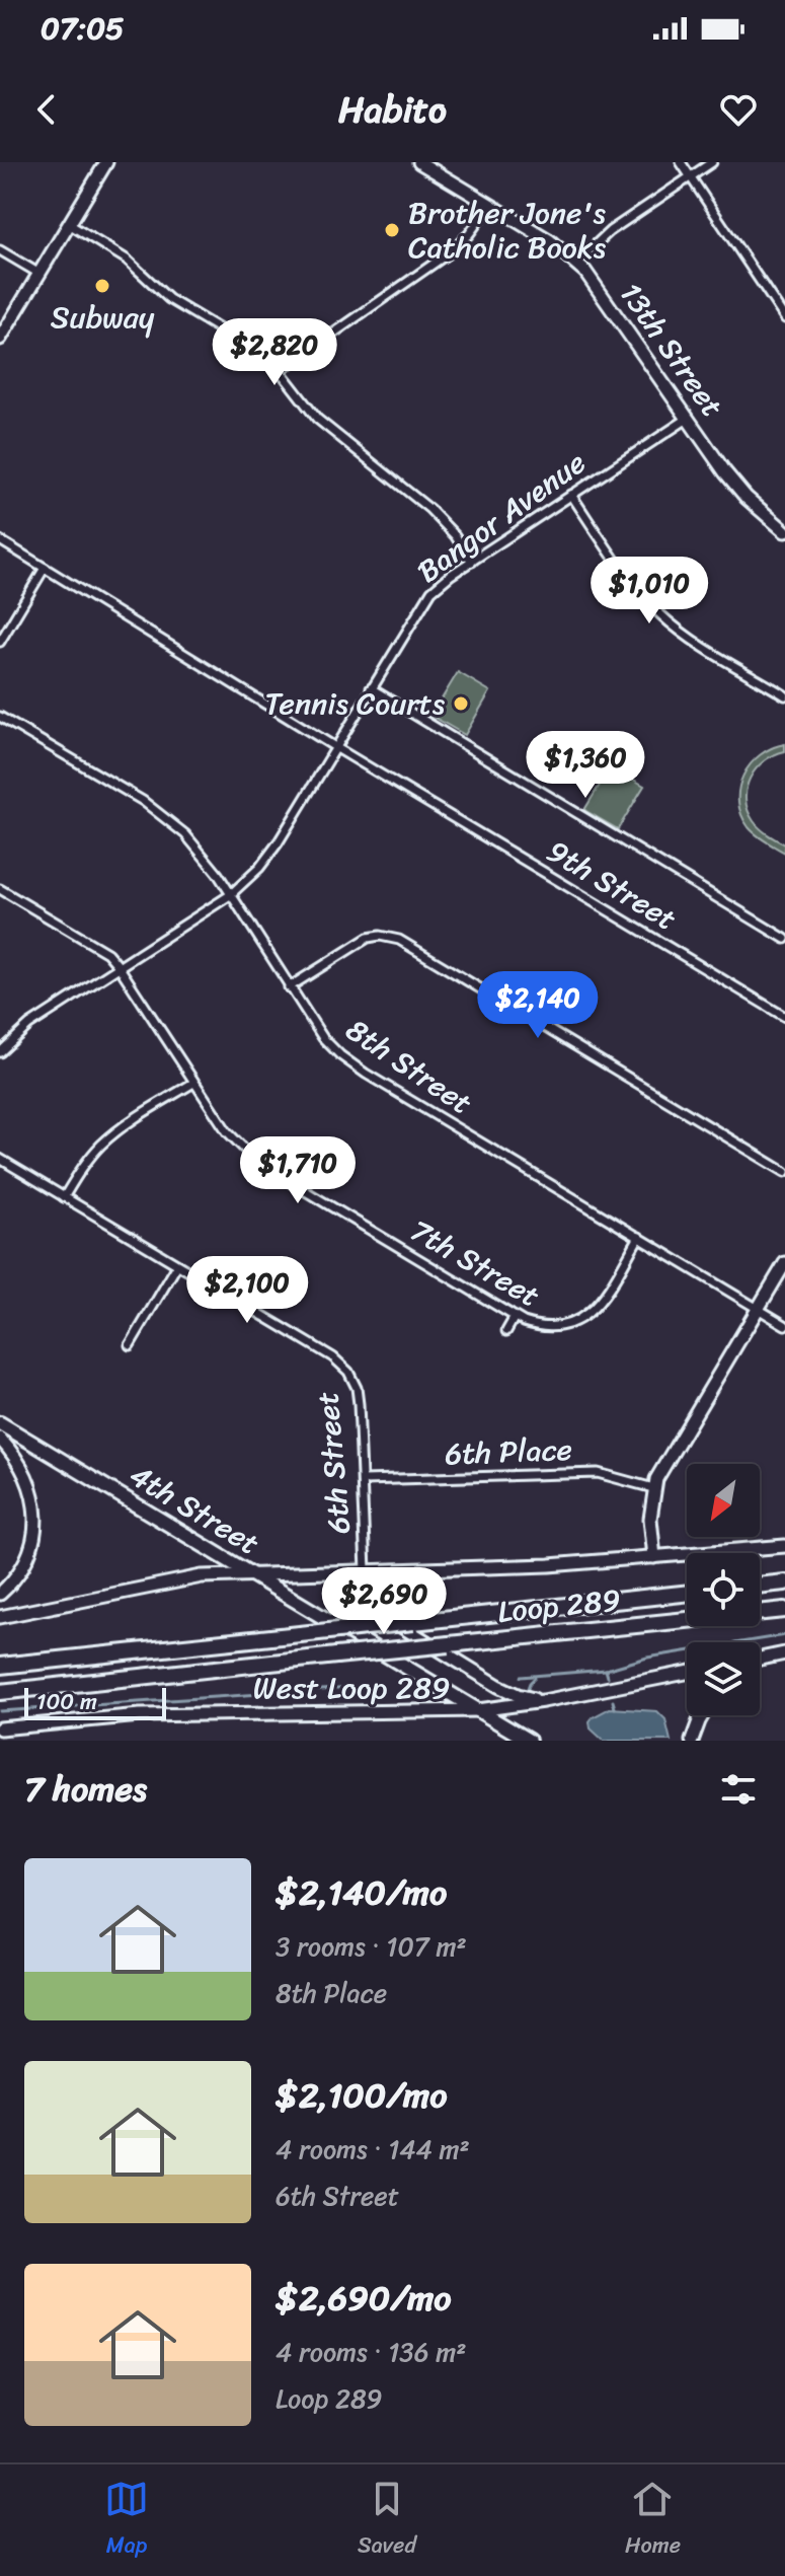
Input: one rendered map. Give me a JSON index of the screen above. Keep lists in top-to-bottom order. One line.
{"streets":{"highway":["Loop 289"],"main road":["13th Street","4th Street","West Loop 289"],"street":["Bangor Avenue","9th Street","8th Street","7th Street","6th Place","6th Street"]},"crossings":[["13th Street","Bangor Avenue"],["Bangor Avenue","9th Street"],["Bangor Avenue","8th Street"],["Bangor Avenue","7th Street"],["8th Street","7th Street"],["6th Place","6th Street"],["4th Street","West Loop 289"]],"places":["Brother Jone's Catholic Books","Subway","Tennis Courts"],"scale_bar":"100 m","north":"bottom left","page":{"status":"07:05","header":"Habito","price":["$2,820","$1,010","$1,360","$2,140","$1,710","$2,100","$2,690"],"scale":"100 m","heading":"7 homes","list":[{"name":"$2,140/mo","note":"3 rooms · 107 m² · 8th Place"},{"name":"$2,100/mo","note":"4 rooms · 144 m² · 6th Street"},{"name":"$2,690/mo","note":"4 rooms · 136 m² · Loop 289"}],"tabs":["Map","Saved","Home"]}}
